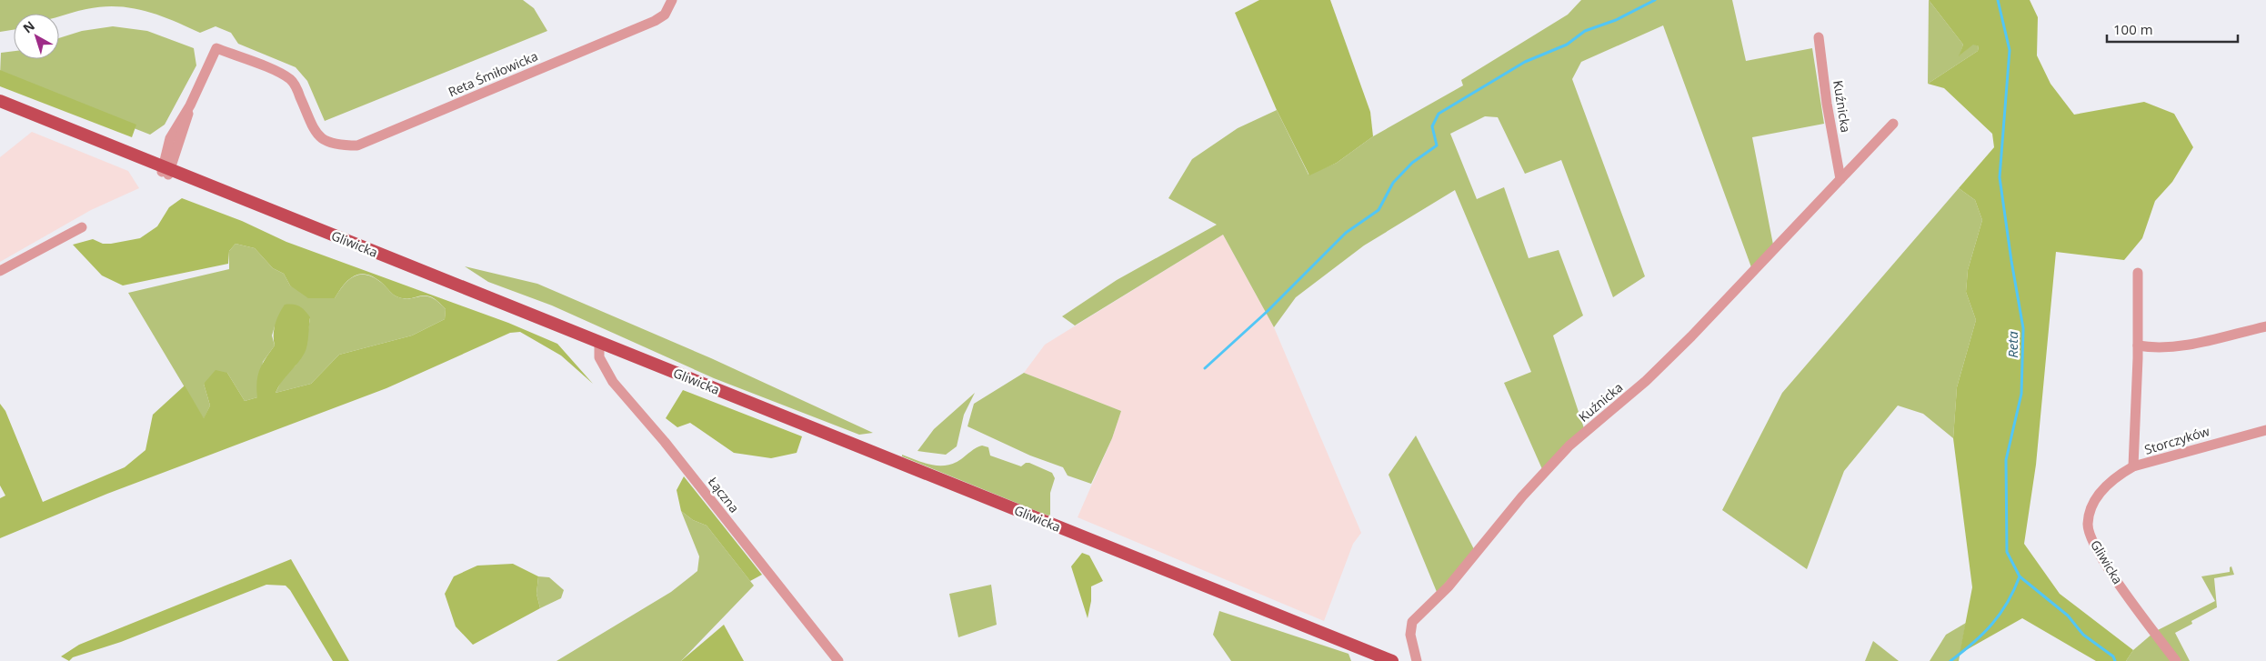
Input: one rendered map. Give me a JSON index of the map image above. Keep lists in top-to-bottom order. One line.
{"streets":{"main road":["Gliwicka"],"street":["Reta Śmiłowicka","Kuźnicka","Storczyków","Łączna"]},"crossings":[["Reta Śmiłowicka","Gliwicka"],["Gliwicka","Storczyków"],["Gliwicka","Łączna"]],"water":["Reta"],"scale_bar":"100 m","north":"top left"}
